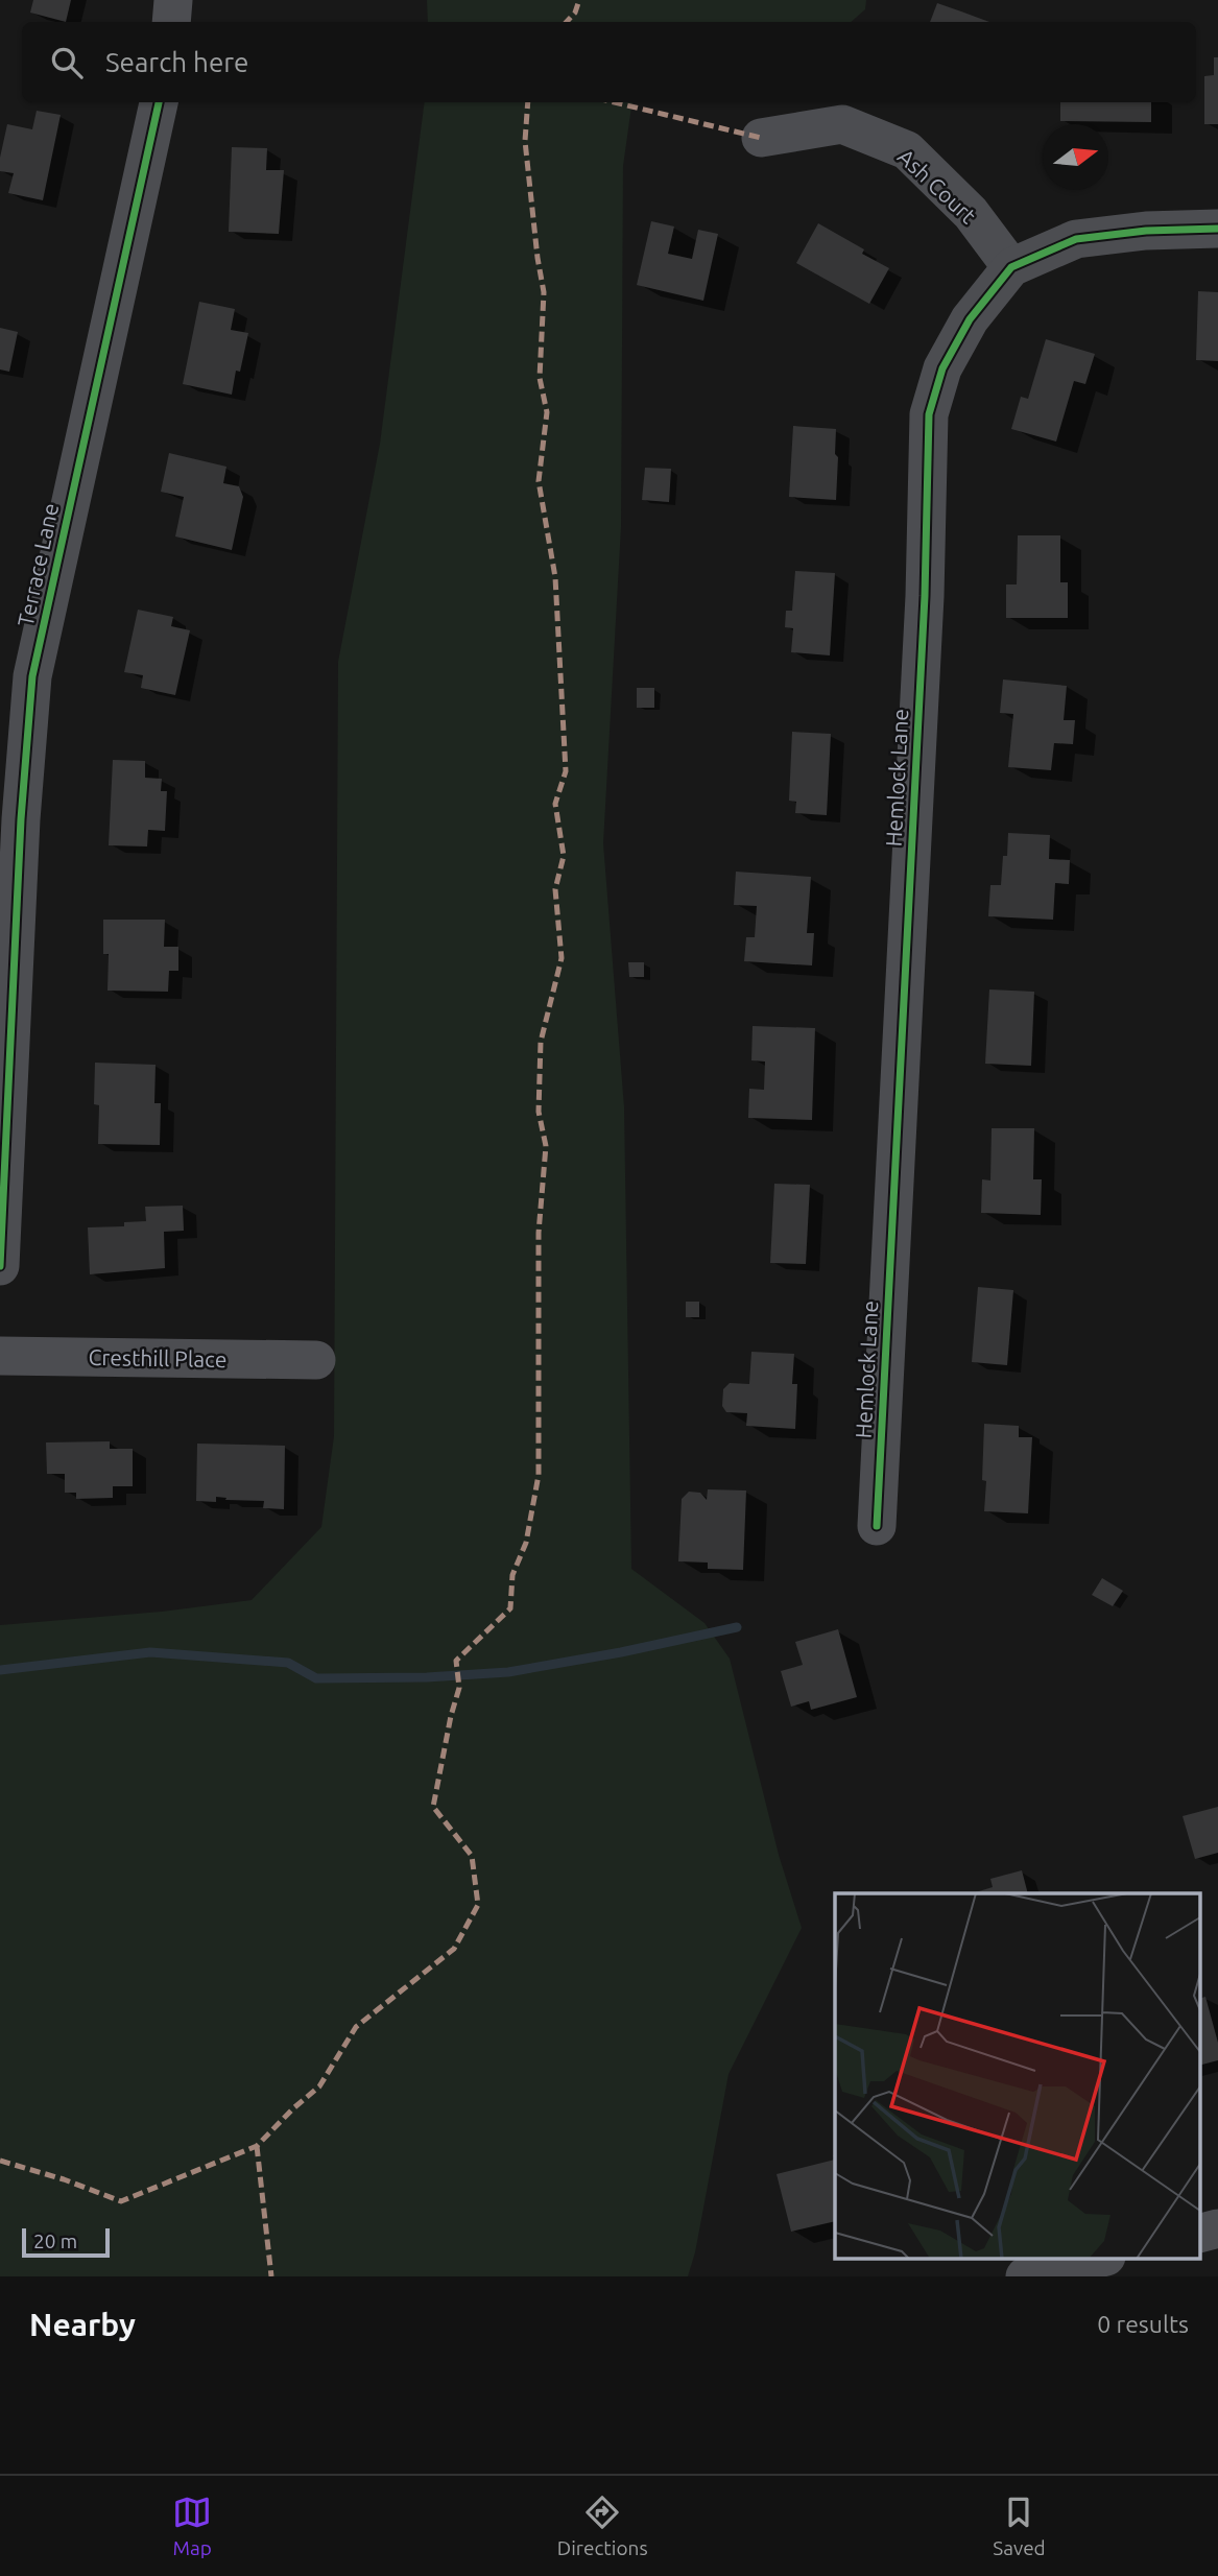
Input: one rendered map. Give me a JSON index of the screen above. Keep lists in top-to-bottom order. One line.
{"streets":{"street":["Ash Court","Terrace Lane","Hemlock Lane","Cresthill Place"]},"crossings":[["Ash Court","Hemlock Lane"]],"scale_bar":"20 m","north":"right","page":{"search":"Search here","scale":"20 m","heading":["Nearby","0 results"],"nav":["Map","Directions","Saved"]}}
